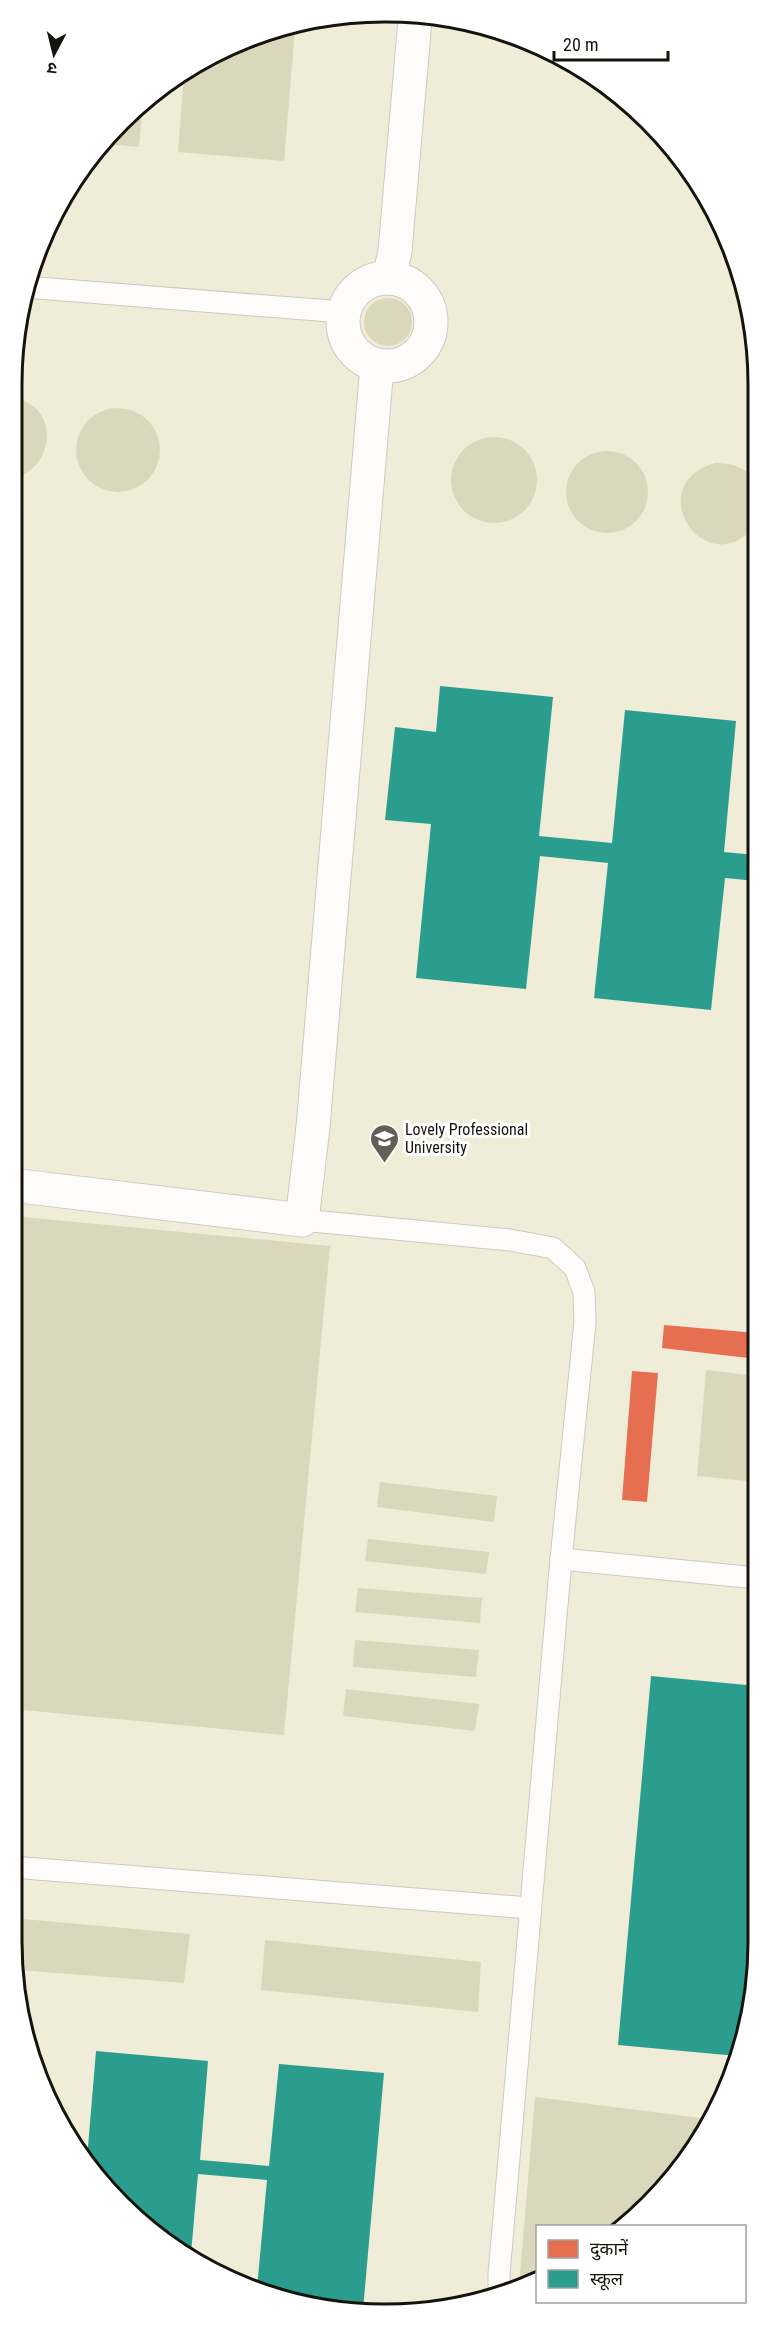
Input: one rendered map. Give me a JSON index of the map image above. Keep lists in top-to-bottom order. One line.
{"places":{"school or university":["Lovely Professional University"]},"legend":["दुकानें","स्कूल"],"scale_bar":"20 m","north":"bottom"}
